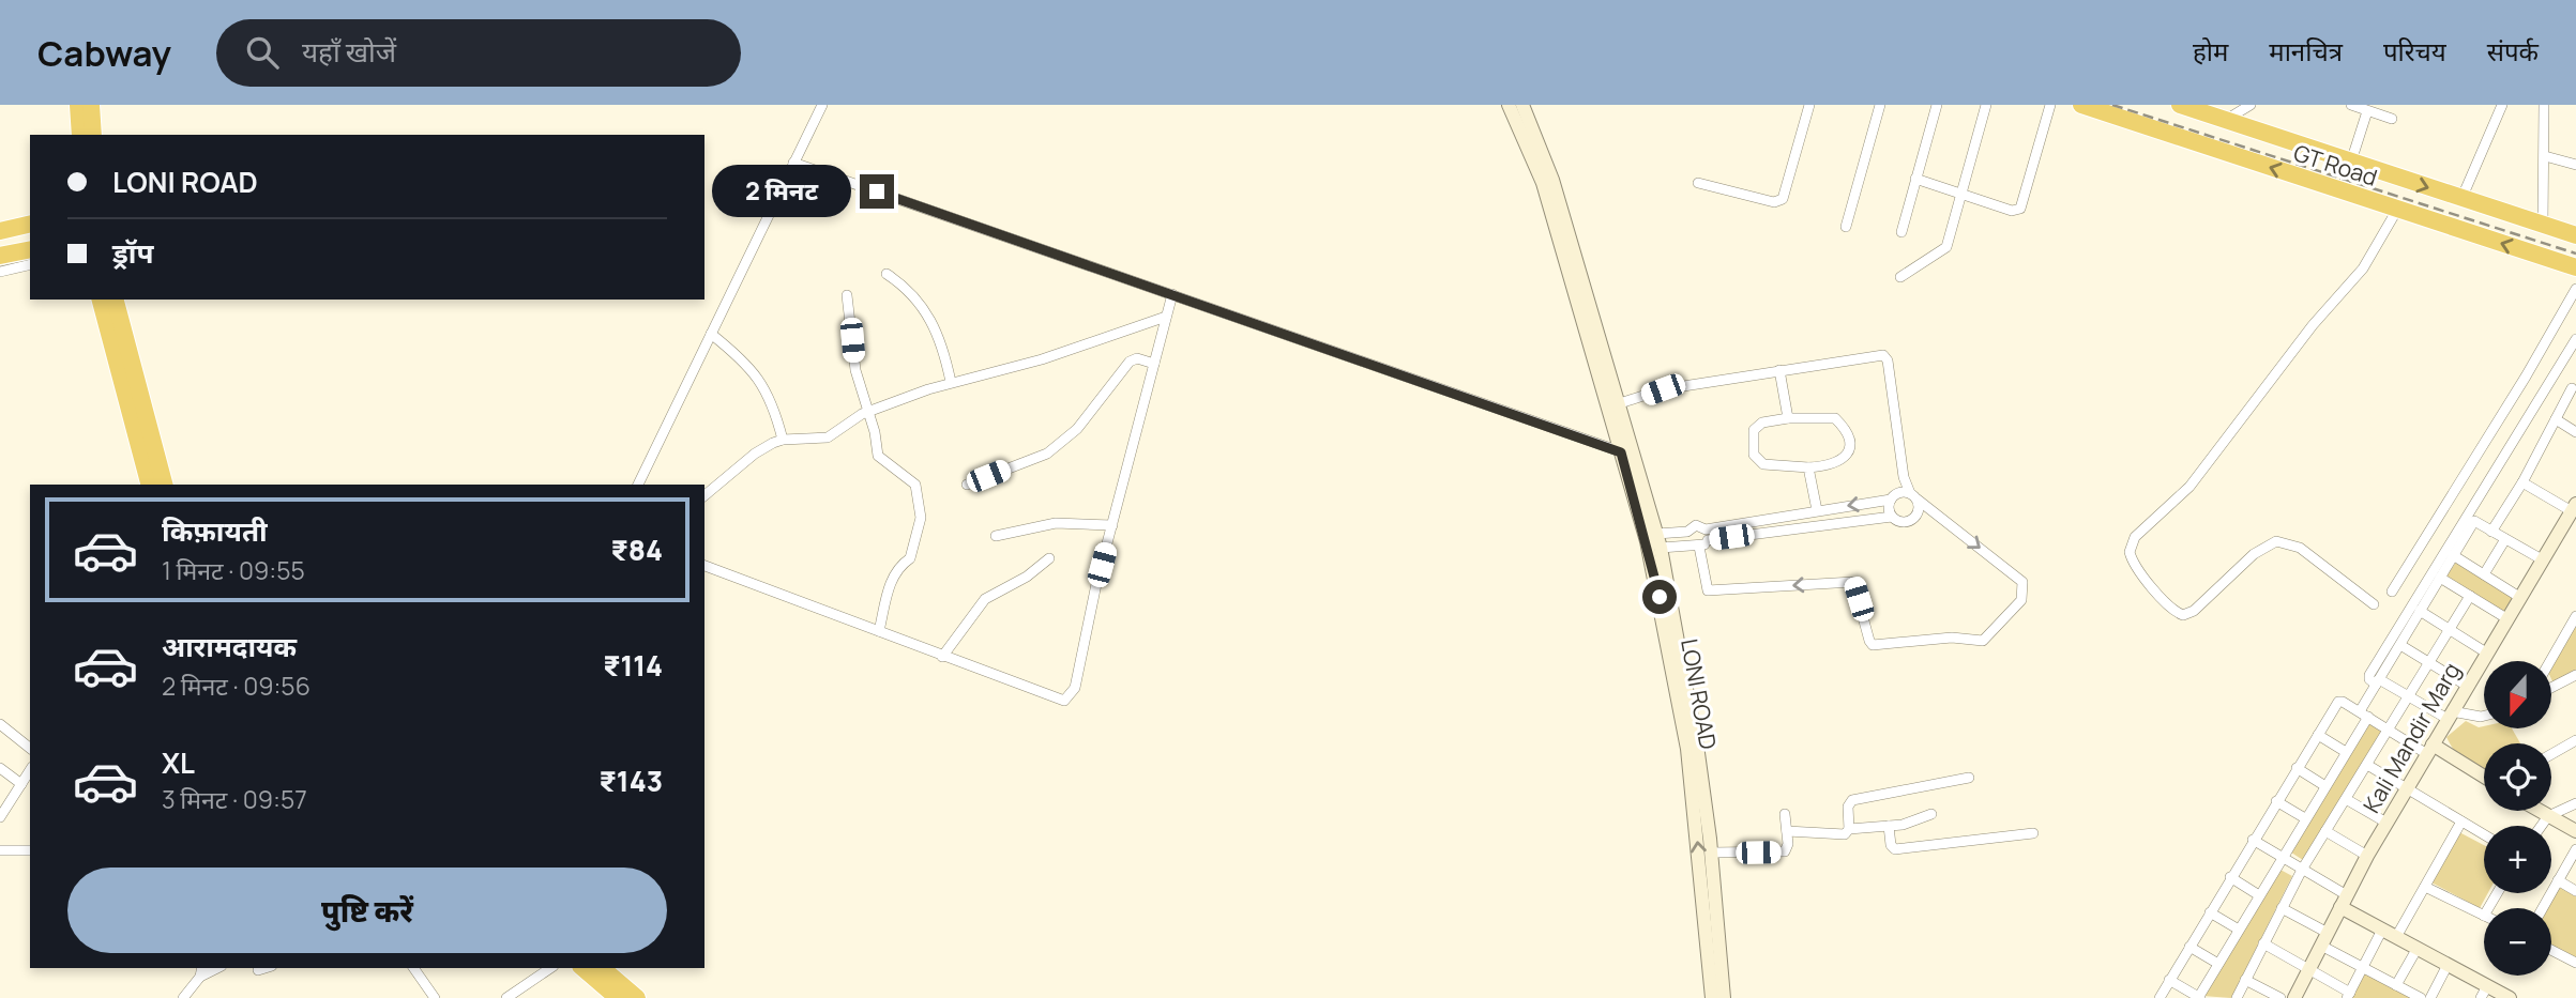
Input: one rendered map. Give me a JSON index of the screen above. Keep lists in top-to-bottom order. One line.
{"streets":{"highway":["GT Road"],"street":["LONI ROAD","Kali Mandir Marg"]},"north":"bottom","page":{"header":"Cabway","search":"यहाँ खोजें","nav":["होम","मानचित्र","परिचय","संपर्क"],"banner":["LONI ROAD","ड्रॉप"],"bubble":"2 मिनट","list":[{"name":"किफ़ायती","note":"1 मिनट · 09:55","value":"₹84"},{"name":"आरामदायक","note":"2 मिनट · 09:56","value":"₹114"},{"name":"XL","note":"3 मिनट · 09:57","value":"₹143"}],"map_buttons":["+","−"],"buttons":"पुष्टि करें"}}
